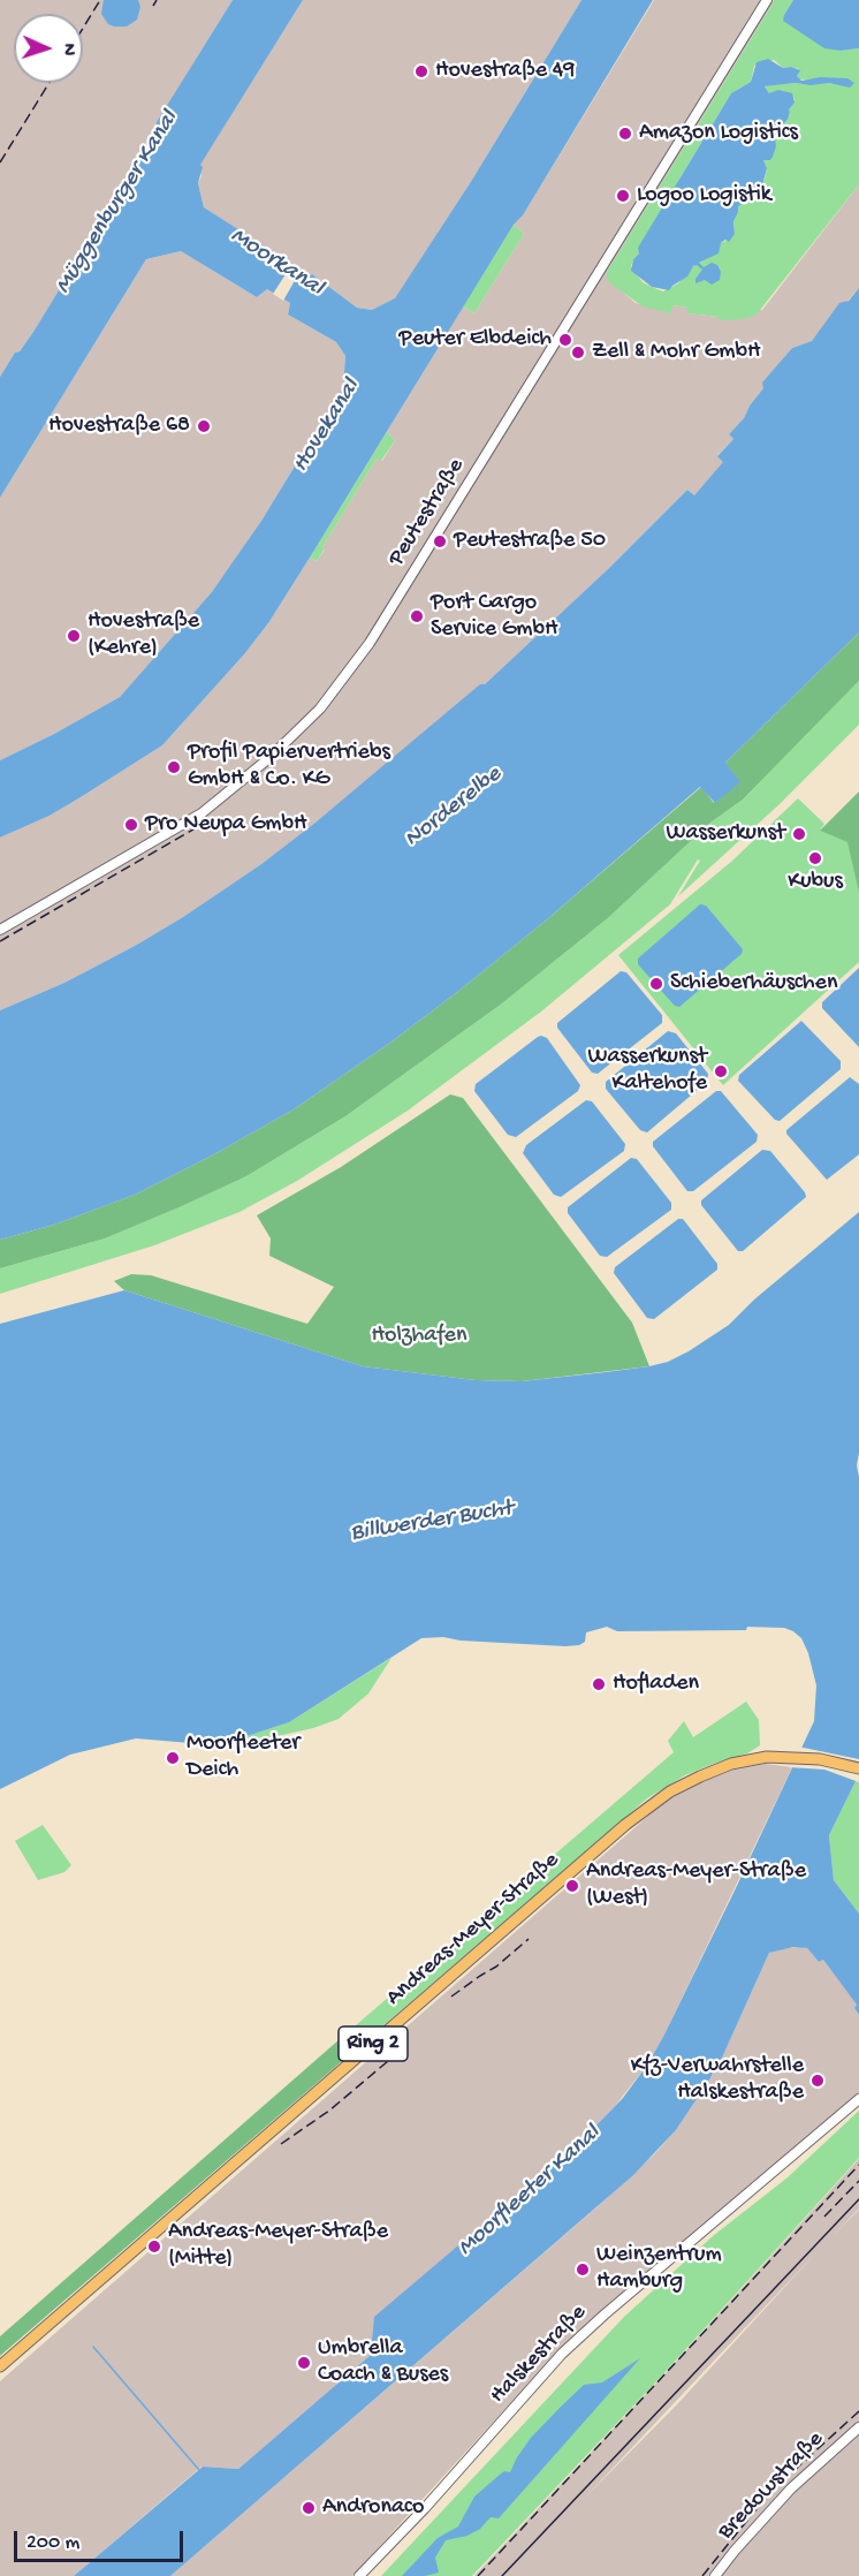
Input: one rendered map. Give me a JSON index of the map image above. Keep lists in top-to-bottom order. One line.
{"streets":{"main road":["Andreas-Meyer-Straße","Ring 2"],"street":["Peutestraße","Halskestraße","Bredowstraße"]},"water":["Müggenburger Kanal","Moorkanal","Hovekanal","Norderelbe","Billwerder Bucht","Moorfleeter Kanal"],"parks":["Holzhafen"],"places":["Hovestraße 49","Amazon Logistics","Logoo Logistik","Peuter Elbdeich","Zell & Mohr GmbH","Hovestraße 68","Peutestraße 50","Port Cargo Service GmbH","Hovestraße (Kehre)","Profil Papiervertriebs GmbH & Co. KG","Pro Neupa GmbH","Wasserkunst","Kubus","Schieberhäuschen","Wasserkunst Kaltehofe","Hofladen","Moorfleeter Deich","Andreas-Meyer-Straße (West)","Kfz-Verwahrstelle Halskestraße","Andreas-Meyer-Straße (Mitte)","Weinzentrum Hamburg","Umbrella Coach & Buses","Andronaco"],"scale_bar":"200 m","north":"right"}
